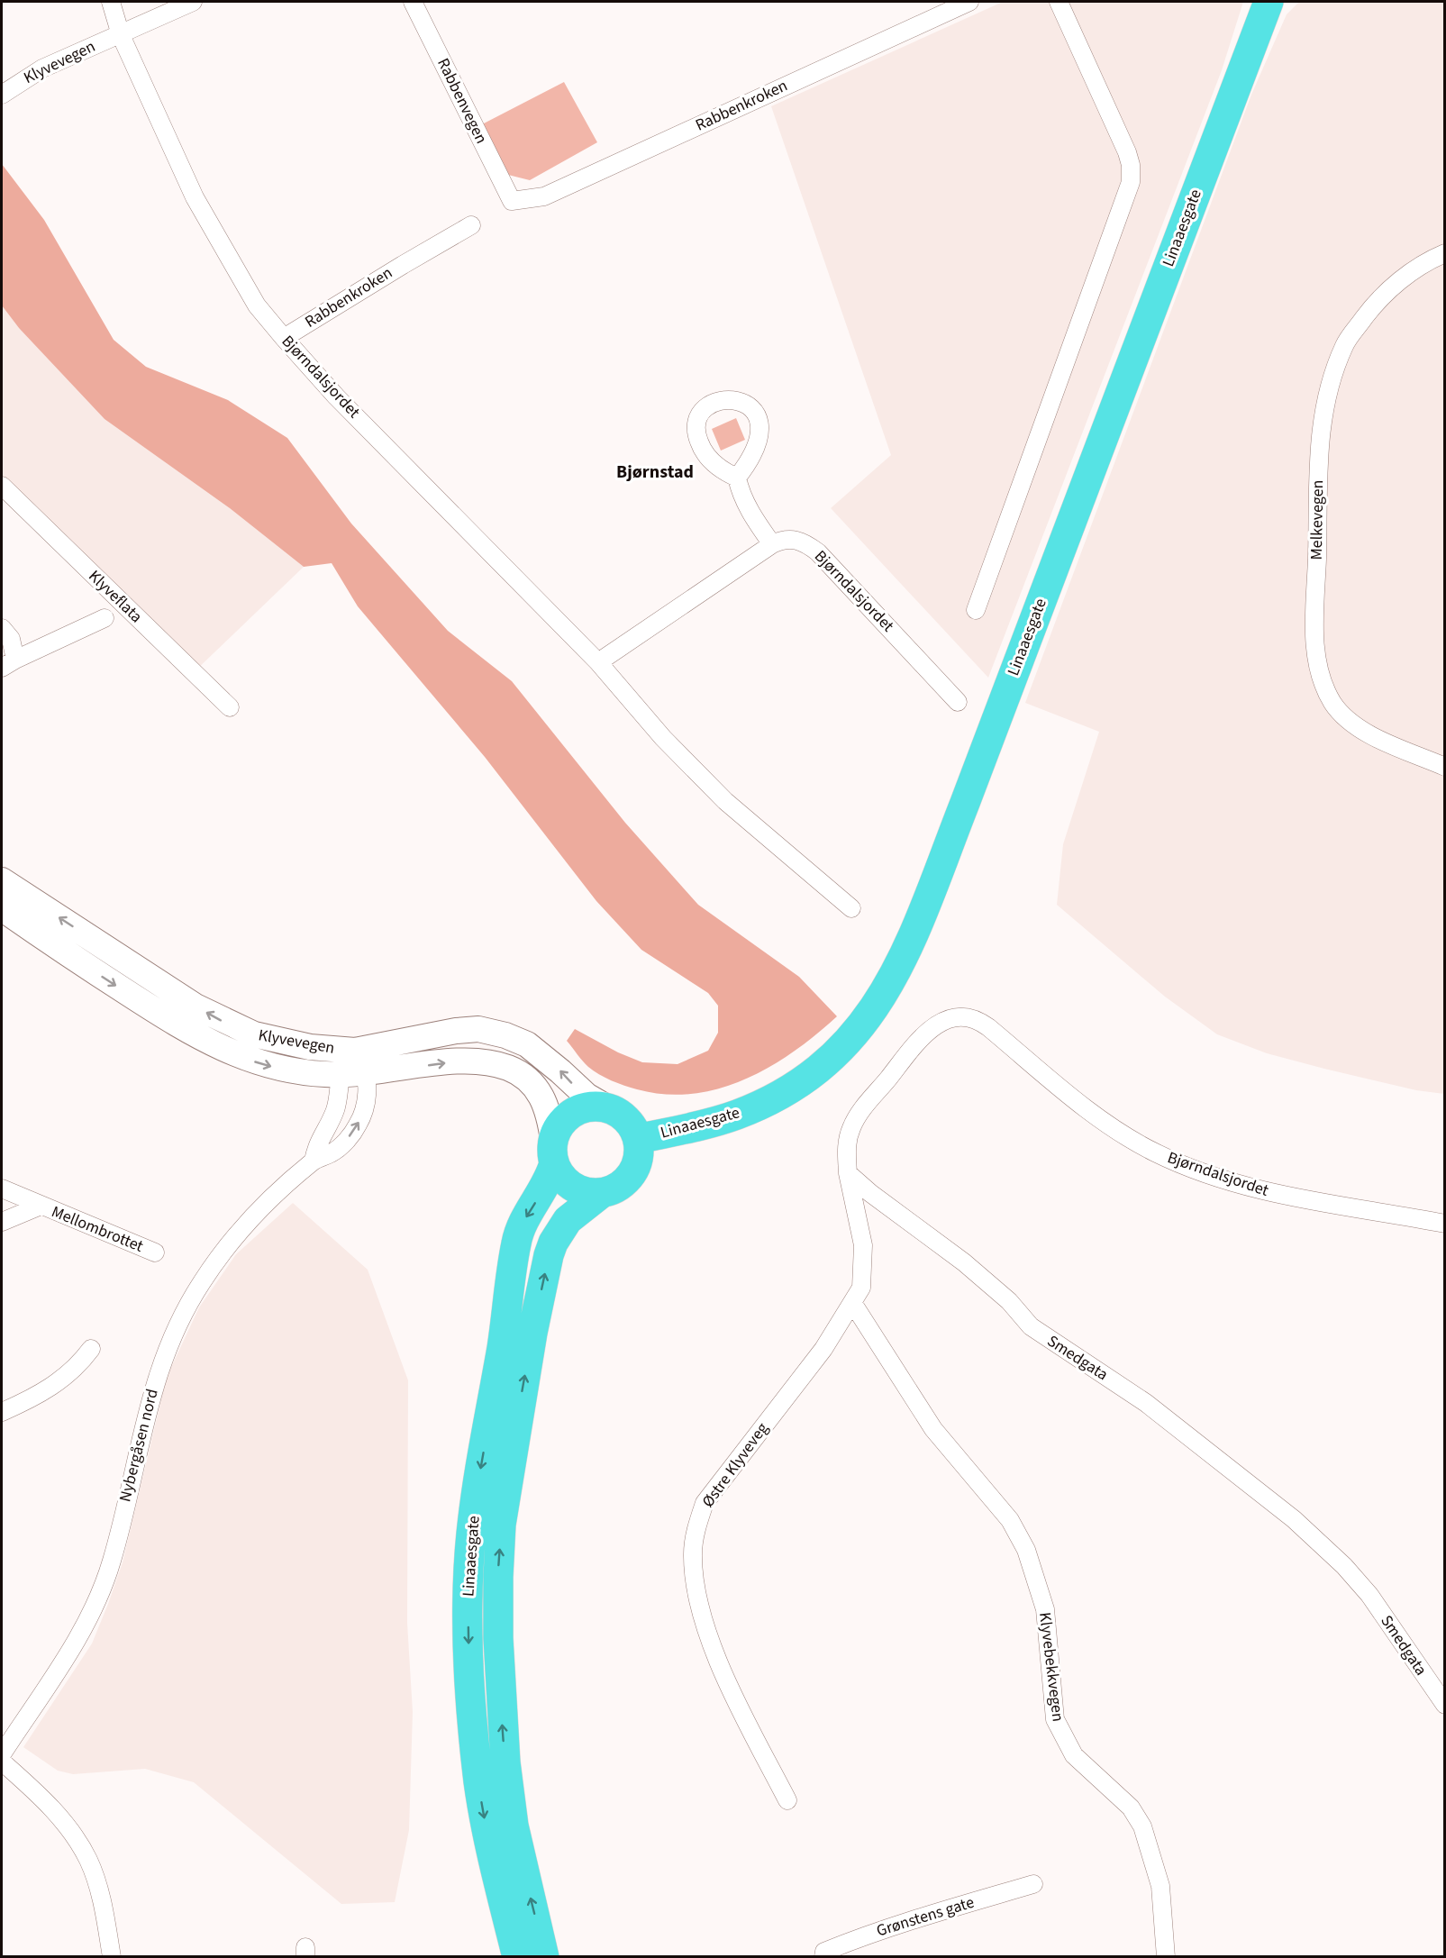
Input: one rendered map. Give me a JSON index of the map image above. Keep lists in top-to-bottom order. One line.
{"streets":{"highway":["Linaaesgate"],"main road":["Klyvevegen"],"street":["Rabbenvegen","Rabbenkroken","Bjørndalsjordet","Melkevegen","Klyveflata","Mellombrottet","Smedgata","Nybergåsen nord","Østre Klyveveg","Klyvebekkvegen","Grønstens gate"]},"crossings":[["Klyvevegen","Linaaesgate"],["Klyvevegen","Bjørndalsjordet"],["Klyvevegen","Nybergåsen nord"],["Rabbenvegen","Rabbenkroken"],["Rabbenkroken","Bjørndalsjordet"],["Bjørndalsjordet","Smedgata"],["Bjørndalsjordet","Østre Klyveveg"],["Smedgata","Østre Klyveveg"],["Østre Klyveveg","Klyvebekkvegen"]],"districts":["Bjørnstad"]}
